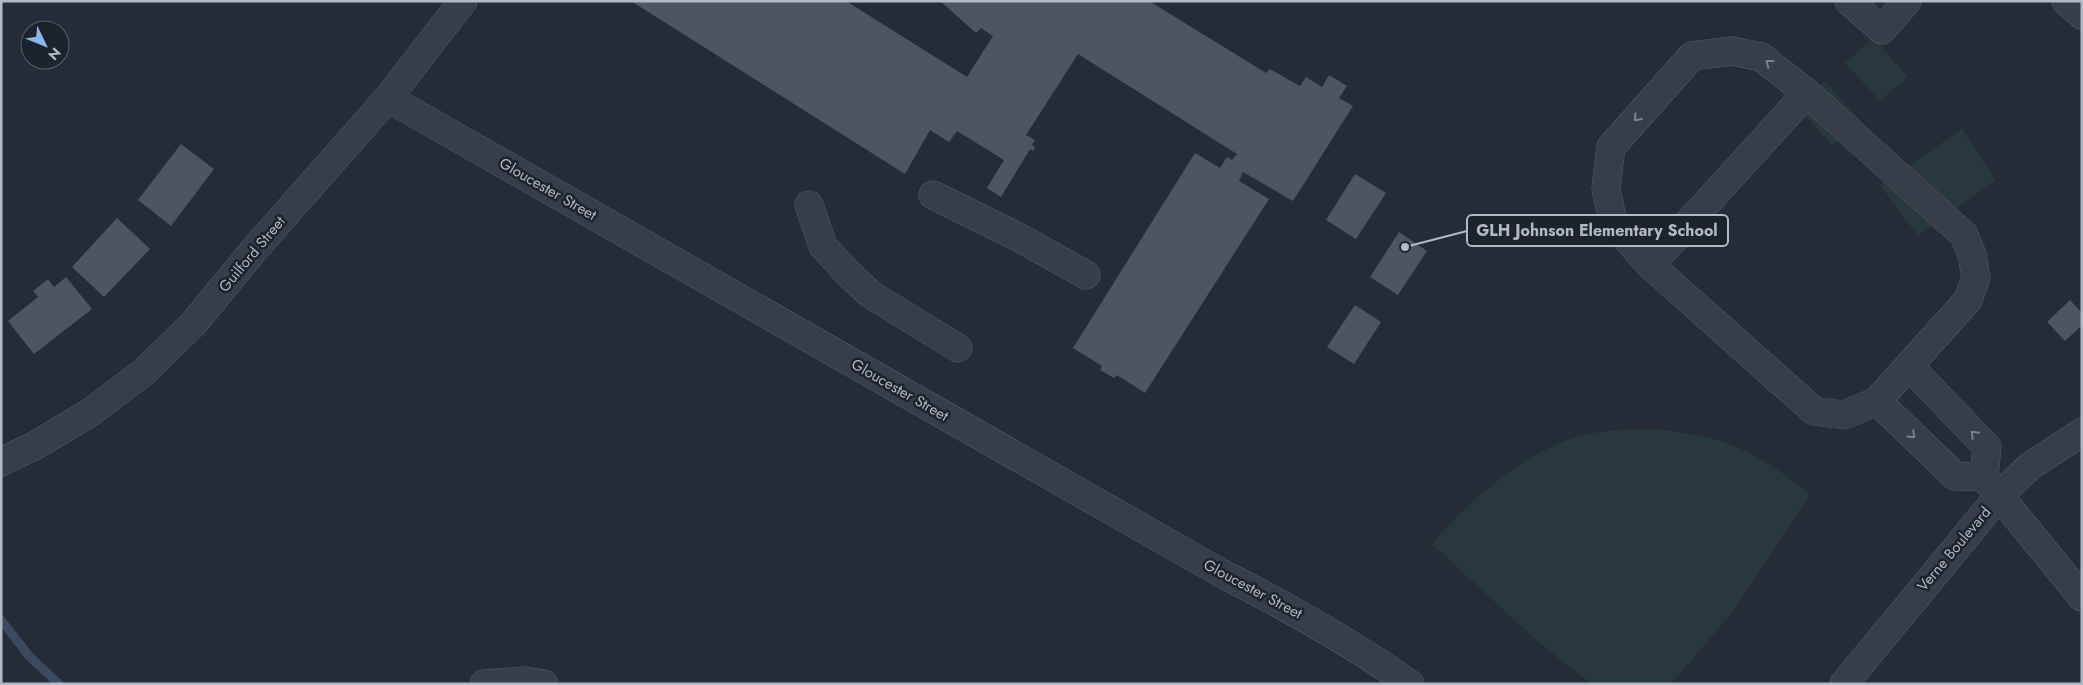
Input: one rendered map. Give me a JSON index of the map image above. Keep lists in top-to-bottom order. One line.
{"streets":{"street":["Gloucester Street","Guilford Street","Verne Boulevard"]},"crossings":[["Gloucester Street","Guilford Street"]],"places":["GLH Johnson Elementary School"],"north":"bottom right"}
